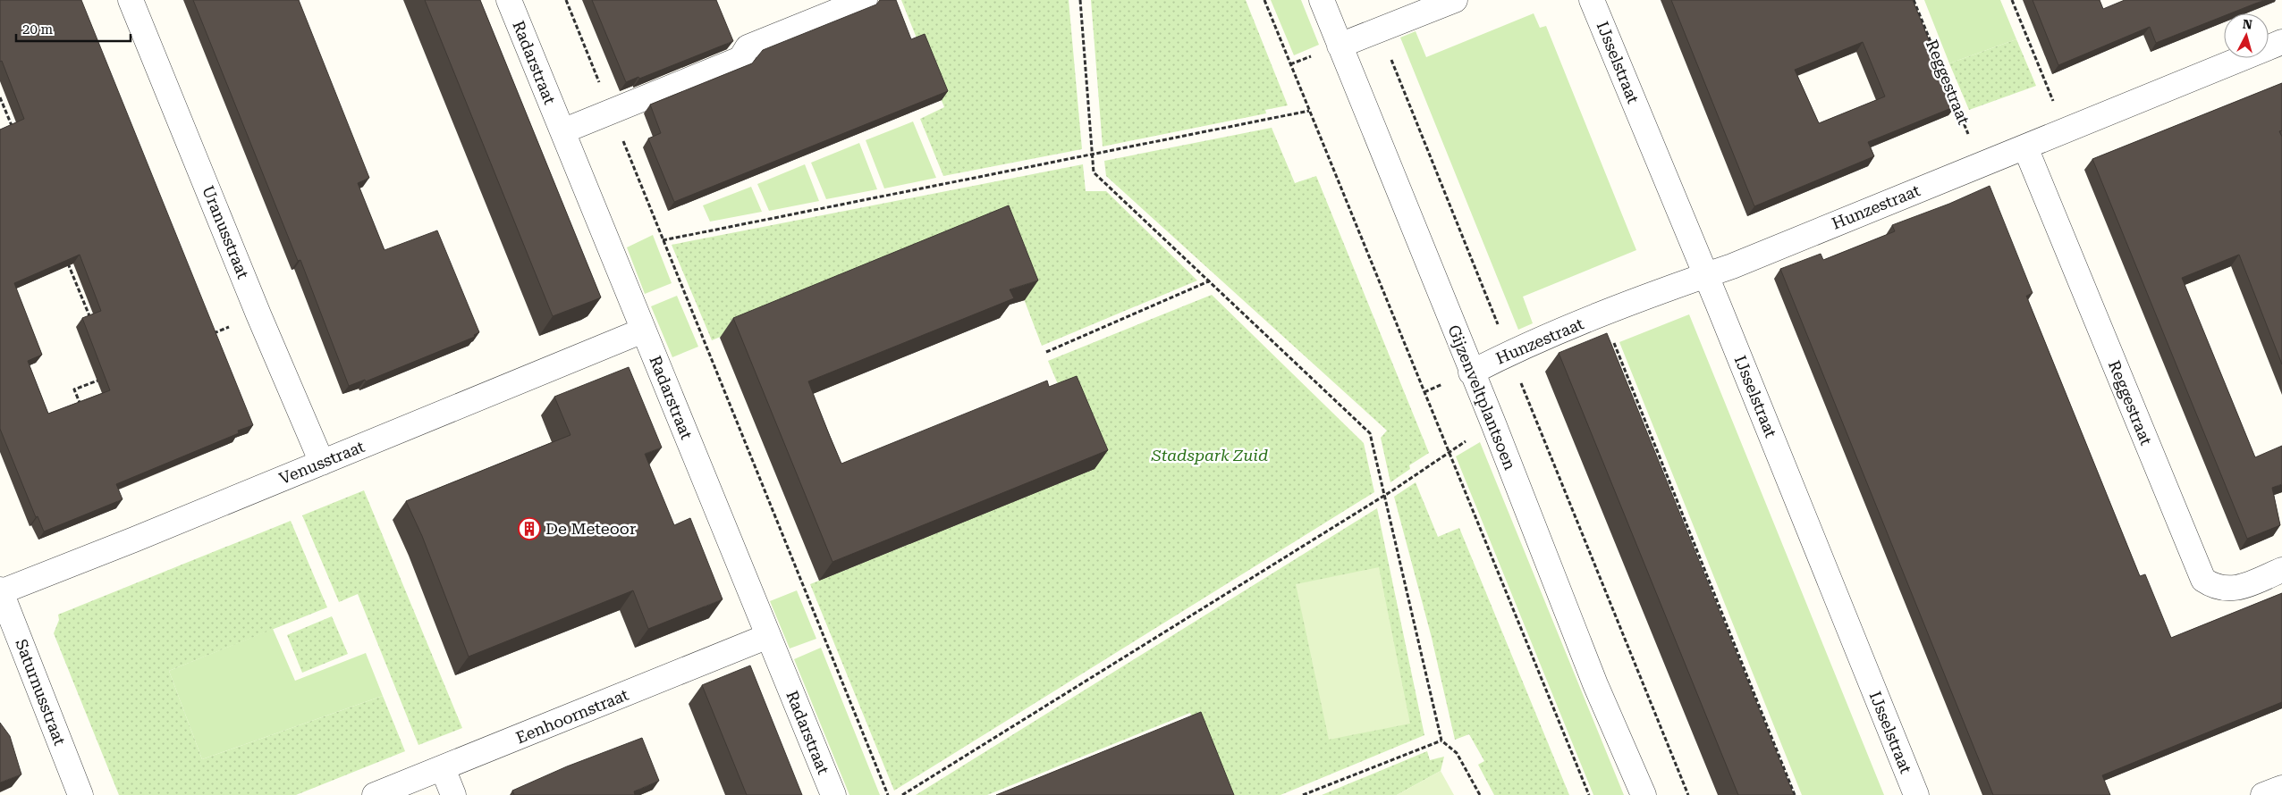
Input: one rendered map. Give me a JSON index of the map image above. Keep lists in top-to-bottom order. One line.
{"streets":{"street":["Radarstraat","IJsselstraat","Reggestraat","Hunzestraat","Uranusstraat","Gijzenveltplantsoen","Venusstraat","Saturnusstraat","Eenhoornstraat"]},"crossings":[["Radarstraat","Venusstraat"],["Radarstraat","Eenhoornstraat"],["IJsselstraat","Hunzestraat"],["Reggestraat","Hunzestraat"],["Hunzestraat","Gijzenveltplantsoen"],["Uranusstraat","Venusstraat"],["Venusstraat","Saturnusstraat"]],"parks":["Stadspark Zuid"],"places":{"building":["De Meteoor"]},"scale_bar":"20 m","north":"top"}
